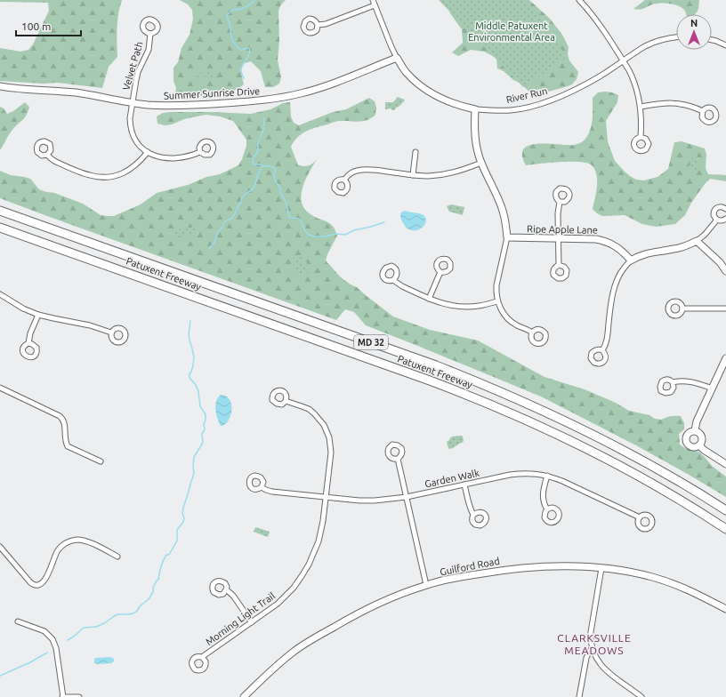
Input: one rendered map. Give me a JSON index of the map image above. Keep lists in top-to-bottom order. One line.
{"streets":{"highway":["Patuxent Freeway","MD 32"],"street":["Velvet Path","Summer Sunrise Drive","River Run","Ripe Apple Lane","Garden Walk","Guilford Road","Morning Light Trail"]},"crossings":[["Velvet Path","Summer Sunrise Drive"],["Summer Sunrise Drive","River Run"],["Garden Walk","Morning Light Trail"]],"districts":["CLARKSVILLE MEADOWS"],"parks":["Middle Patuxent Environmental Area"],"scale_bar":"100 m","north":"top"}
